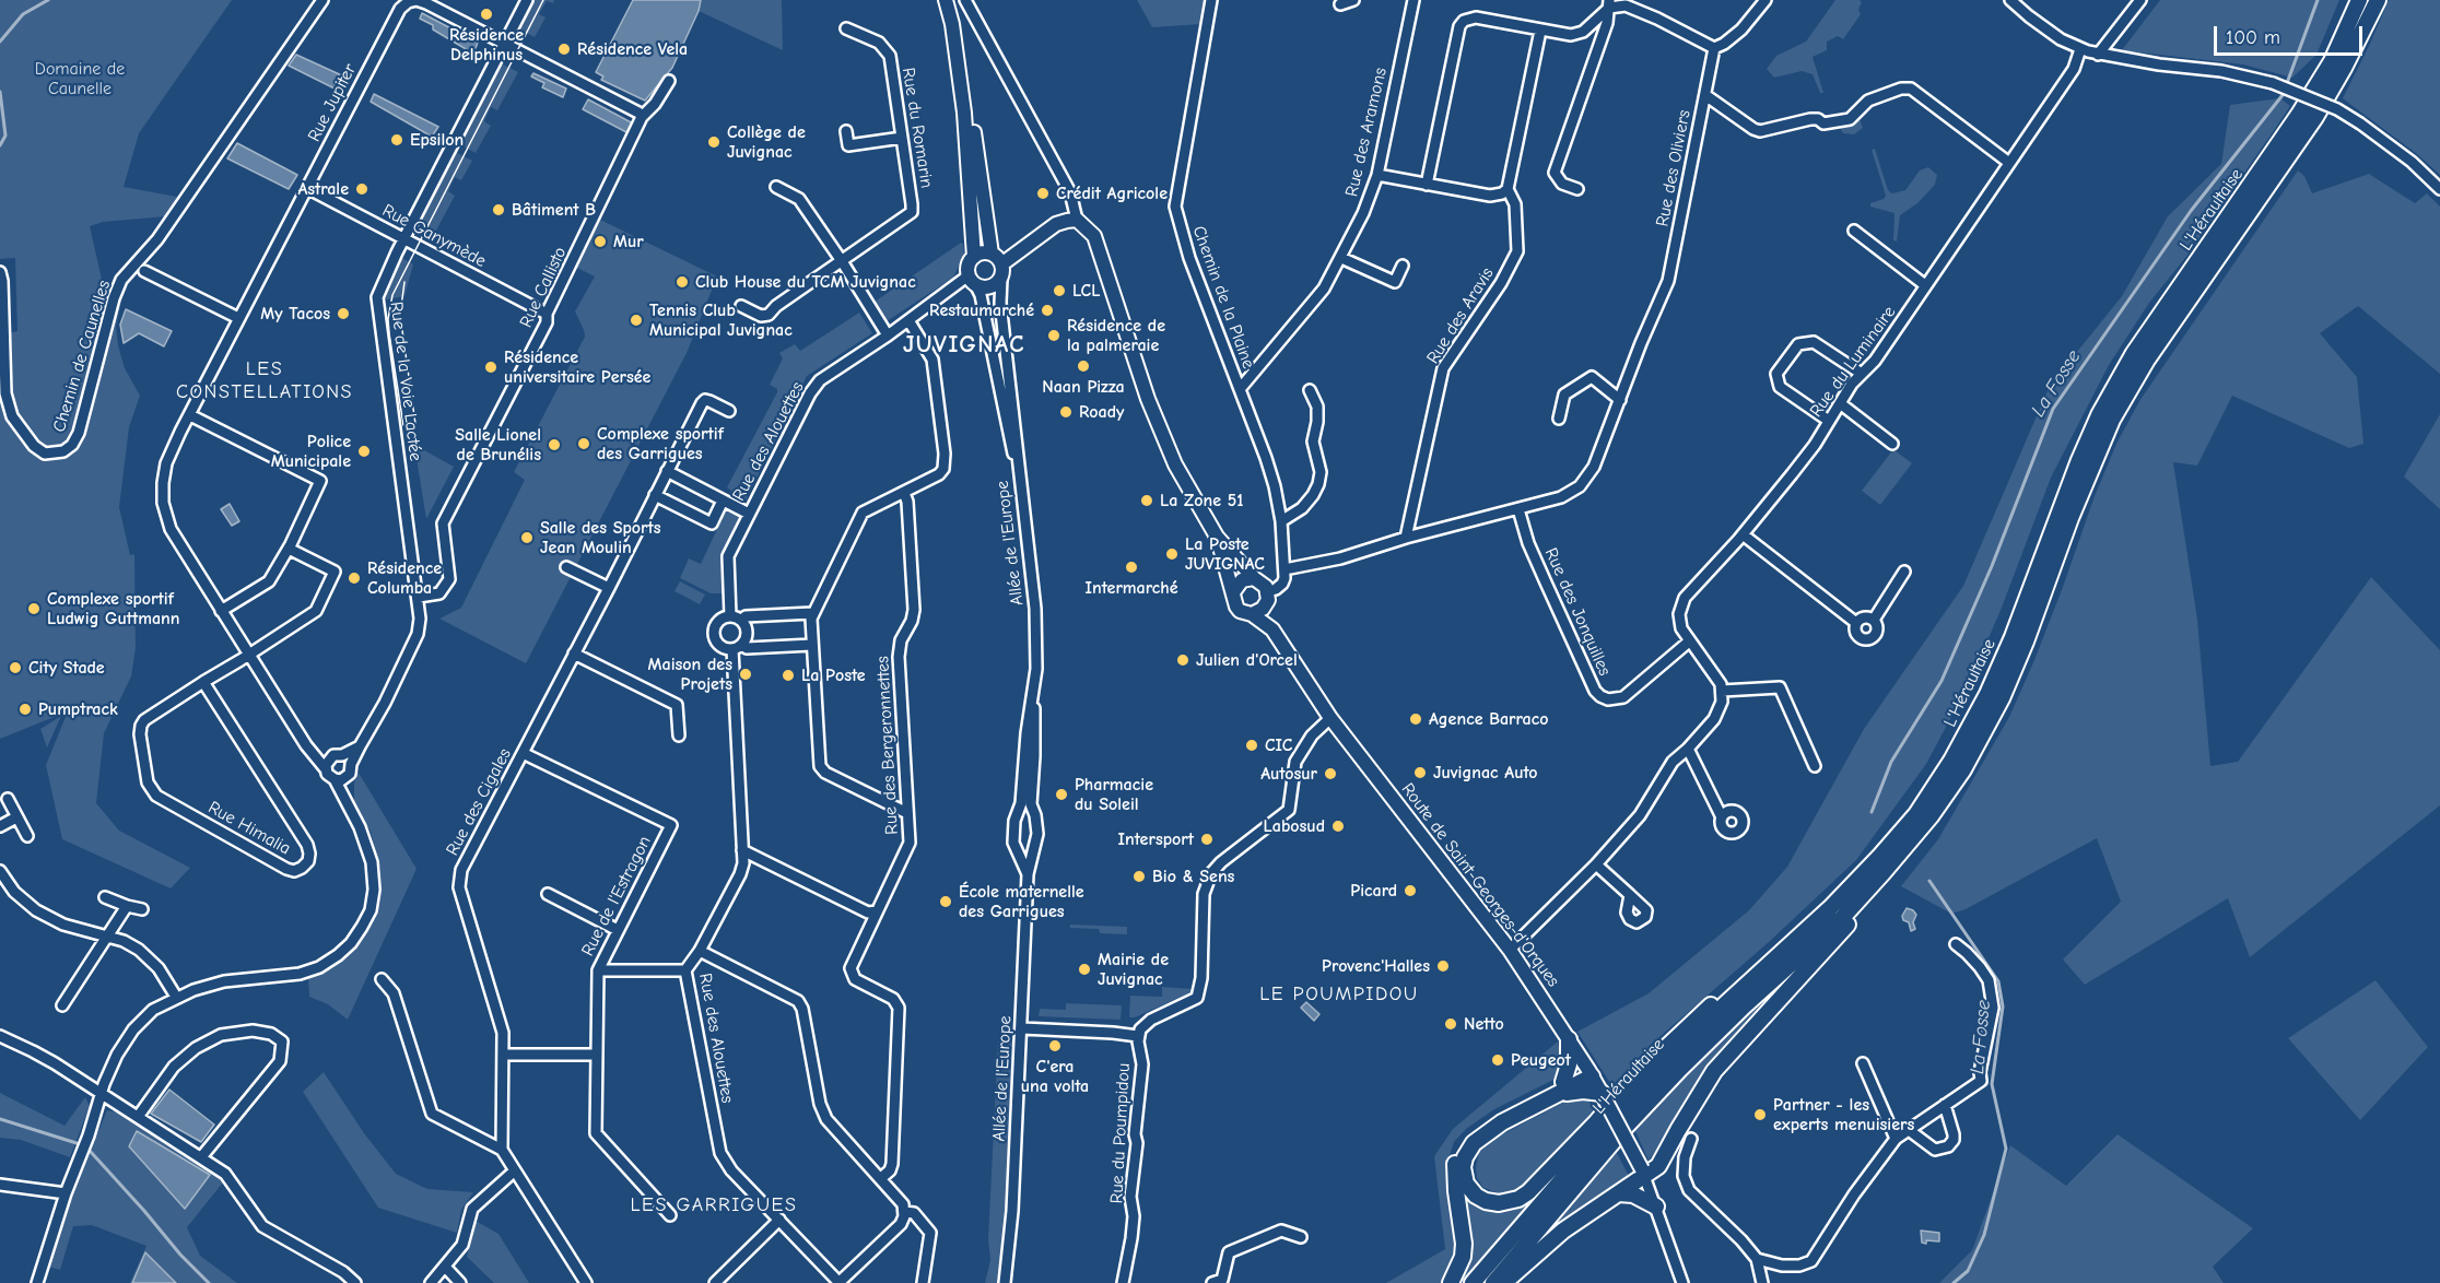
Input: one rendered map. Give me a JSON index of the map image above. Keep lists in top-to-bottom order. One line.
{"streets":{"highway":["L'Héraultaise"],"main road":["Route de Saint-Georges-d'Orques"],"street":["Rue Jupiter","Rue du Romarin","Rue des Aramons","Rue des Oliviers","Rue Ganymède","Rue Callisto","Chemin de la Plaine","Rue des Aravis","Chemin de Caunelles","Rue du Luminaire","Rue de la Voie Lactée","Rue des Alouettes","Allée de l'Europe","Rue des Jonquilles","Rue des Bergeronnettes","Rue des Cigales","Rue Himalia","Rue de l'Estragon","Rue du Poumpidou"]},"crossings":[["Rue Jupiter","Rue Ganymède"],["Rue Jupiter","Rue de la Voie Lactée"],["Rue Jupiter","Rue Himalia"],["Rue des Aramons","Chemin de la Plaine"],["Rue des Oliviers","Chemin de la Plaine"],["Rue des Oliviers","Rue des Aravis"],["Rue des Oliviers","Rue des Jonquilles"],["Rue Ganymède","Rue Callisto"],["Rue Ganymède","Rue de la Voie Lactée"],["Rue Callisto","Rue de la Voie Lactée"],["Rue du Luminaire","Rue des Jonquilles"],["Rue des Alouettes","Allée de l'Europe"],["Rue des Cigales","Rue de l'Estragon"]],"districts":["JUVIGNAC","LES CONSTELLATIONS","LE POUMPIDOU","LES GARRIGUES"],"water":["La Fosse"],"parks":["Domaine de Caunelle"],"places":["Résidence Delphinus","Résidence Vela","Epsilon","Collège de Juvignac","Astrale","Crédit Agricole","Bâtiment B","Mur","Club House du TCM Juvignac","LCL","Restaumarché","My Tacos","Tennis Club Municipal Juvignac","Résidence de la palmeraie","Naan Pizza","Résidence universitaire Persée","Roady","Complexe sportif des Garrigues","Salle Lionel de Brunélis","Police Municipale","La Zone 51","Salle des Sports Jean Moulin","La Poste JUVIGNAC","Intermarché","Résidence Columba","Complexe sportif Ludwig Guttmann","Julien d'Orcel","City Stade","Maison des Projets","La Poste","Pumptrack","Agence Barraco","CIC","Juvignac Auto","Autosur","Pharmacie du Soleil","Labosud","Intersport","Bio & Sens","Picard","École maternelle des Garrigues","Provenc'Halles","Mairie de Juvignac","Netto","C'era una volta","Peugeot","Partner - les experts menuisiers"],"scale_bar":"100 m"}
